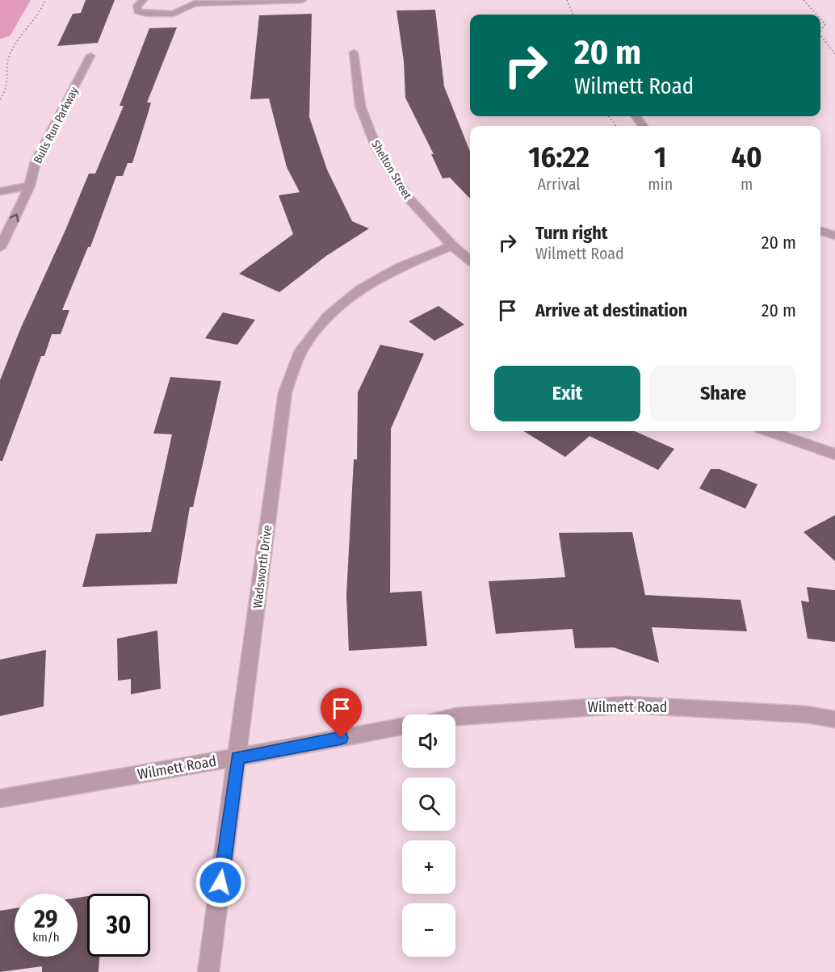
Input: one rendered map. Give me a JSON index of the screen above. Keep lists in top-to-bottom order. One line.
{"streets":{"street":["Bulls Run Parkway","Shelton Street","Wadsworth Drive","Wilmett Road"]},"crossings":[["Shelton Street","Wadsworth Drive"],["Wadsworth Drive","Wilmett Road"]],"page":{"turn":["20 m","Wilmett Road"],"eta":["16:22","Arrival","1","min","40","m"],"list":[{"name":"Turn right","note":"Wilmett Road","value":"20 m"},{"name":"Arrive at destination","value":"20 m"}],"buttons":["Exit","Share"],"map_buttons":["+","−"],"speed":"29 km/h","limit":"30"}}
